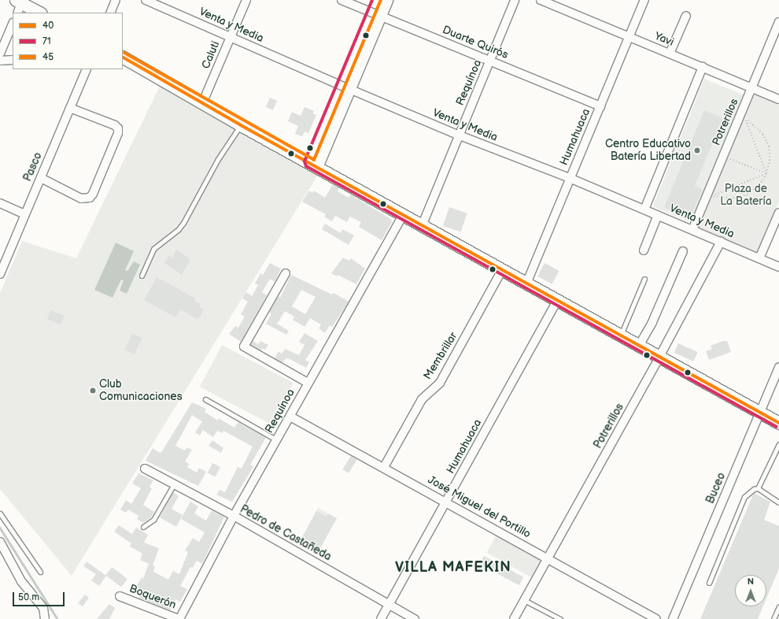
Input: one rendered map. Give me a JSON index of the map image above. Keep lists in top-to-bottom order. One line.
{"streets":{"street":["Venta y Media","Yavi","Duarte Quirós","Caluti","Requínoa","Potrerillos","Humahuaca","Pasco","Membrillar","Buceo","José Miguel del Portillo","Pedro de Castañeda","Boquerón"]},"crossings":[["Venta y Media","Caluti"],["Venta y Media","Requínoa"],["Venta y Media","Potrerillos"],["Venta y Media","Humahuaca"],["Yavi","Potrerillos"],["Yavi","Humahuaca"],["Duarte Quirós","Requínoa"],["Duarte Quirós","Humahuaca"],["Requínoa","José Miguel del Portillo"],["Requínoa","Pedro de Castañeda"],["Requínoa","Boquerón"],["Potrerillos","José Miguel del Portillo"],["Humahuaca","José Miguel del Portillo"],["Humahuaca","Pedro de Castañeda"],["Membrillar","José Miguel del Portillo"]],"districts":["VILLA MAFEKIN"],"parks":["Plaza de La Batería"],"places":["Centro Educativo Batería Libertad","Club Comunicaciones"],"lines":["transit line 71","transit line 45","transit line 40"],"legend":["40","71","45"],"scale_bar":"50 m","north":"top"}
